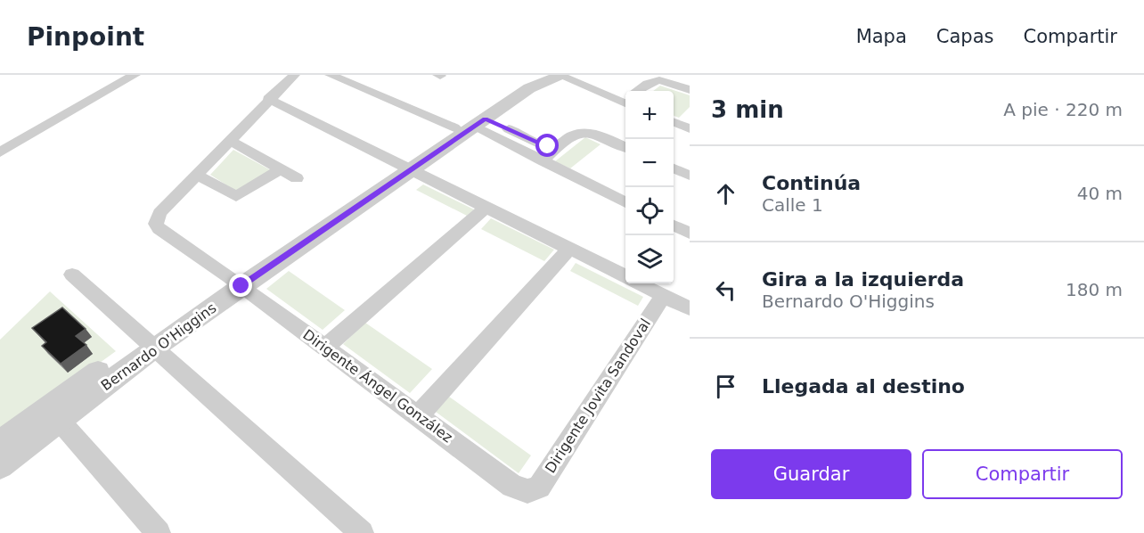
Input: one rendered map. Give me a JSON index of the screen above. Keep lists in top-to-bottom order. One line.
{"streets":{"street":["Bernardo O'Higgins","Dirigente Ángel González","Dirigente Jovita Sandoval"]},"crossings":[["Bernardo O'Higgins","Dirigente Ángel González"],["Dirigente Ángel González","Dirigente Jovita Sandoval"]],"page":{"header":"Pinpoint","nav":["Mapa","Capas","Compartir"],"heading":["3 min","A pie · 220 m"],"map_buttons":["+","−"],"list":[["Continúa","Calle 1","40 m"],["Gira a la izquierda","Bernardo O'Higgins","180 m"],"Llegada al destino"],"buttons":["Guardar","Compartir"]}}
